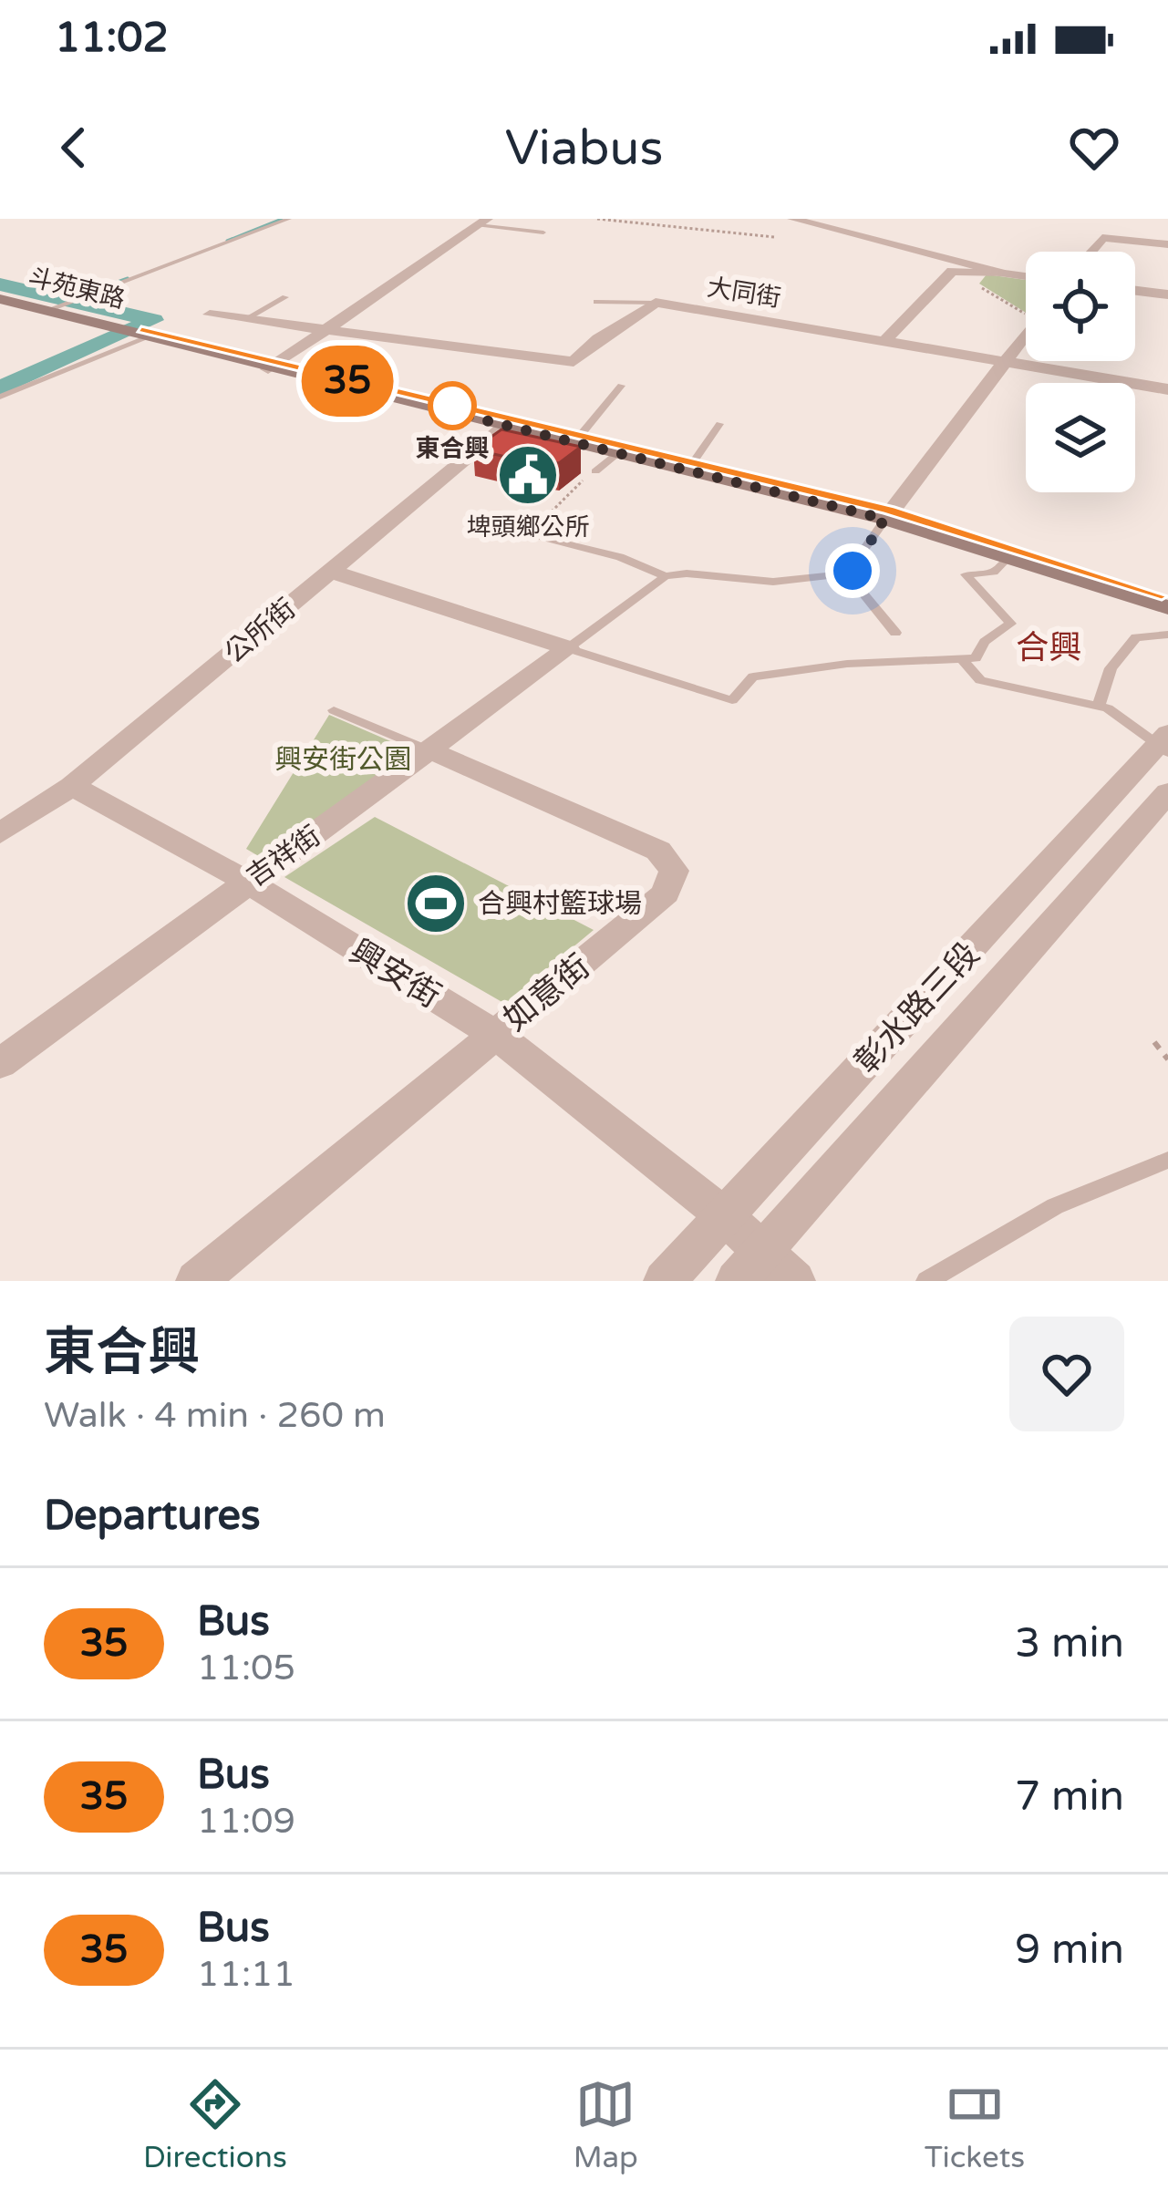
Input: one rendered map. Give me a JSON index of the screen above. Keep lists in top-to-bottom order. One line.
{"streets":{"main road":["斗苑東路"],"street":["大同街","公所街","吉祥街","興安街","如意街","彰水路三段"]},"crossings":[["公所街","興安街"],["吉祥街","興安街"],["吉祥街","如意街"],["興安街","如意街"],["興安街","彰水路三段"]],"districts":["合興"],"parks":["興安街公園"],"places":{"other":["東合興"],"public building":["埤頭鄉公所"],"sports":["合興村籃球場"]},"lines":["bus line 35"],"page":{"status":"11:02","header":"Viabus","on_map":"35","heading":[["東合興","Walk · 4 min · 260 m"],"Departures"],"list":[{"mark":"35","name":"Bus","note":"11:05","value":"3 min"},{"mark":"35","name":"Bus","note":"11:09","value":"7 min"},{"mark":"35","name":"Bus","note":"11:11","value":"9 min"}],"tabs":["Directions","Map","Tickets"]}}
